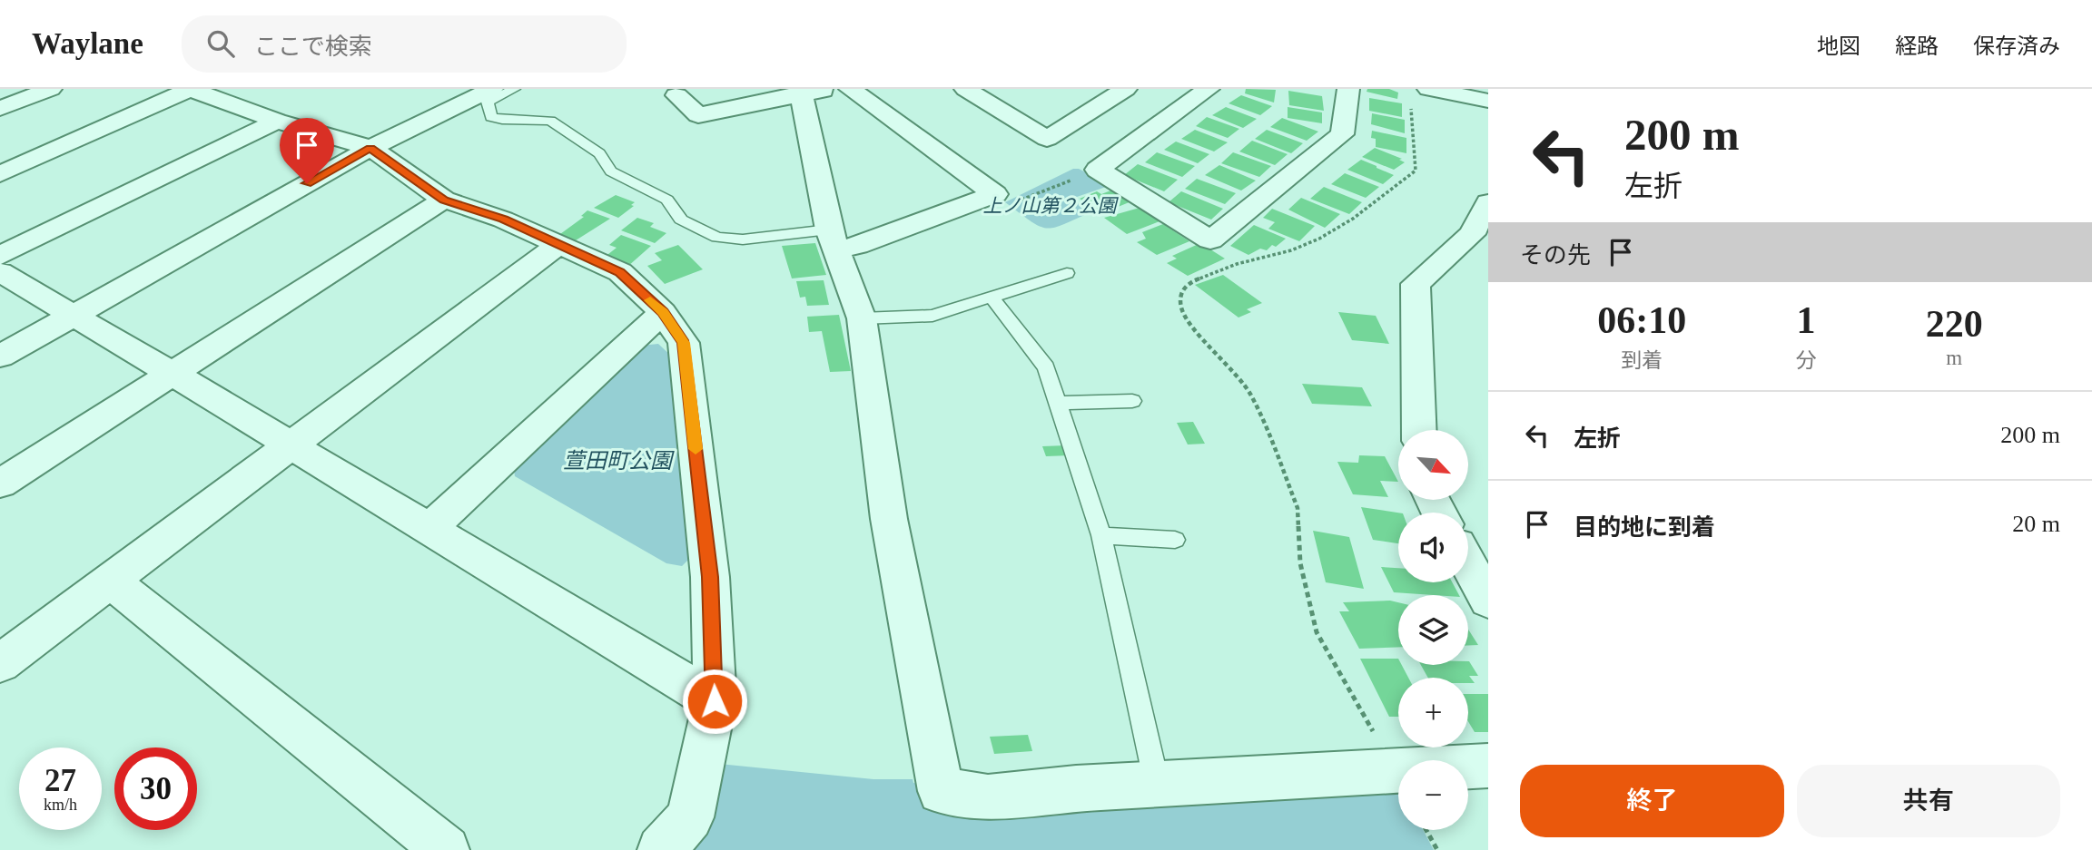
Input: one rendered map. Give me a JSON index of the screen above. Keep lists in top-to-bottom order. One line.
{"parks":["上ノ山第２公園","萱田町公園"],"north":"bottom right","page":{"header":"Waylane","search":"ここで検索","nav":["地図","経路","保存済み"],"turn":["200 m","左折"],"then":"その先","eta":["06:10","到着","1","分","220","m"],"list":[{"name":"左折","value":"200 m"},{"name":"目的地に到着","value":"20 m"}],"map_buttons":["+","−"],"speed":"27 km/h","limit":"30","buttons":["終了","共有"]}}
